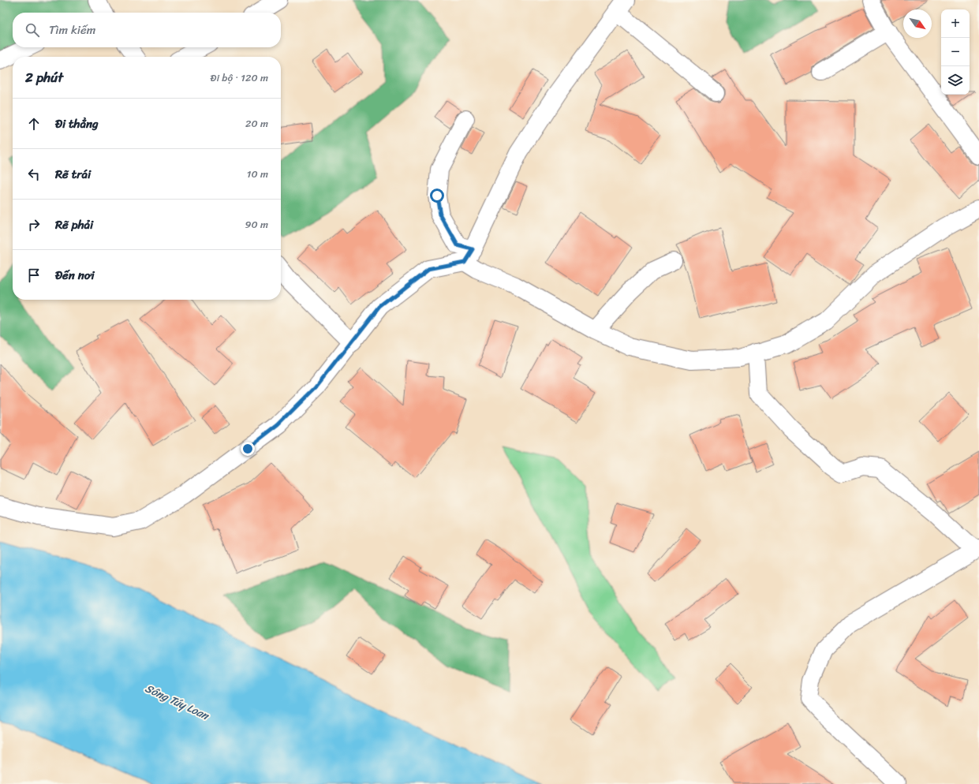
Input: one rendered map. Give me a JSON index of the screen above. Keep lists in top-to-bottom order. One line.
{"water":["Sông Túy Loan"],"north":"bottom right","page":{"map_buttons":["+","−"],"search":"Tìm kiếm","heading":["2 phút","Đi bộ · 120 m"],"list":[["Đi thẳng","20 m"],["Rẽ trái","10 m"],["Rẽ phải","90 m"],"Đến nơi"]}}
